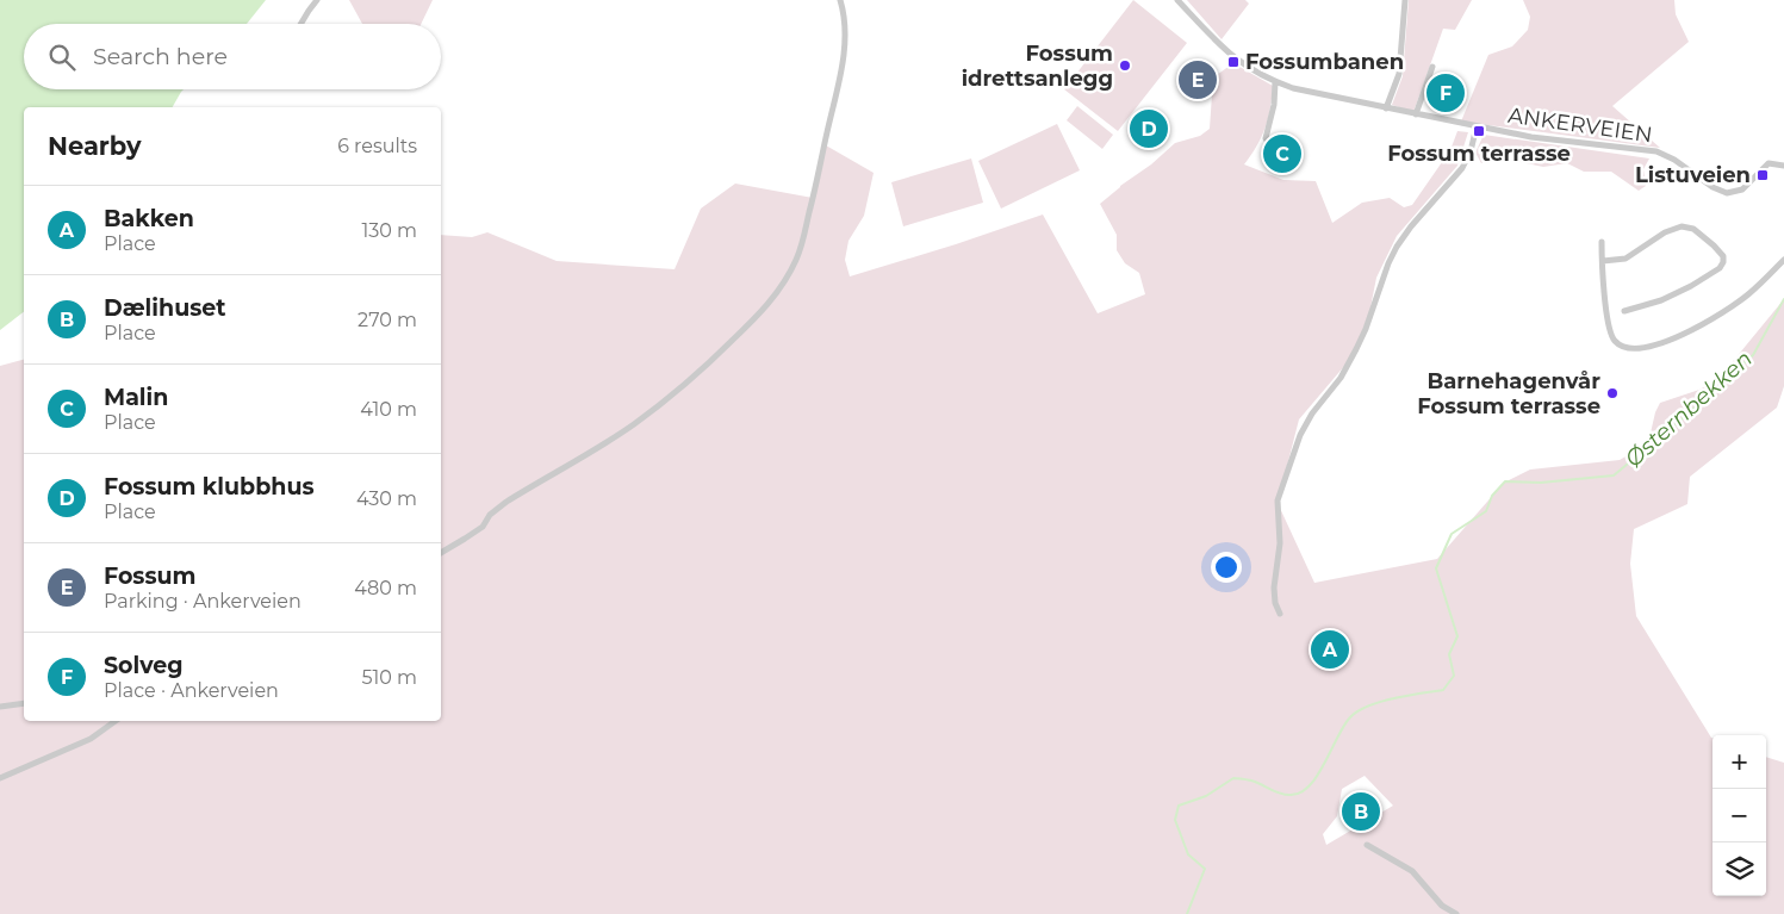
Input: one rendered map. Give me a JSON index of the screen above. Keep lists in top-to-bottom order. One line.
{"streets":{"street":["ANKERVEIEN"]},"water":["Østernbekken"],"places":{"transit":["Fossumbanen","Fossum terrasse","Listuveien"],"other":["Fossum idrettsanlegg","Barnehagenvår Fossum terrasse"]},"page":{"search":"Search here","pins":["E","F","D","C","A","B"],"heading":["Nearby","6 results"],"list":[{"mark":"A","name":"Bakken","note":"Place","value":"130 m"},{"mark":"B","name":"Dælihuset","note":"Place","value":"270 m"},{"mark":"C","name":"Malin","note":"Place","value":"410 m"},{"mark":"D","name":"Fossum klubbhus","note":"Place","value":"430 m"},{"mark":"E","name":"Fossum","note":"Parking · Ankerveien","value":"480 m"},{"mark":"F","name":"Solveg","note":"Place · Ankerveien","value":"510 m"}],"map_buttons":["+","−"]}}
